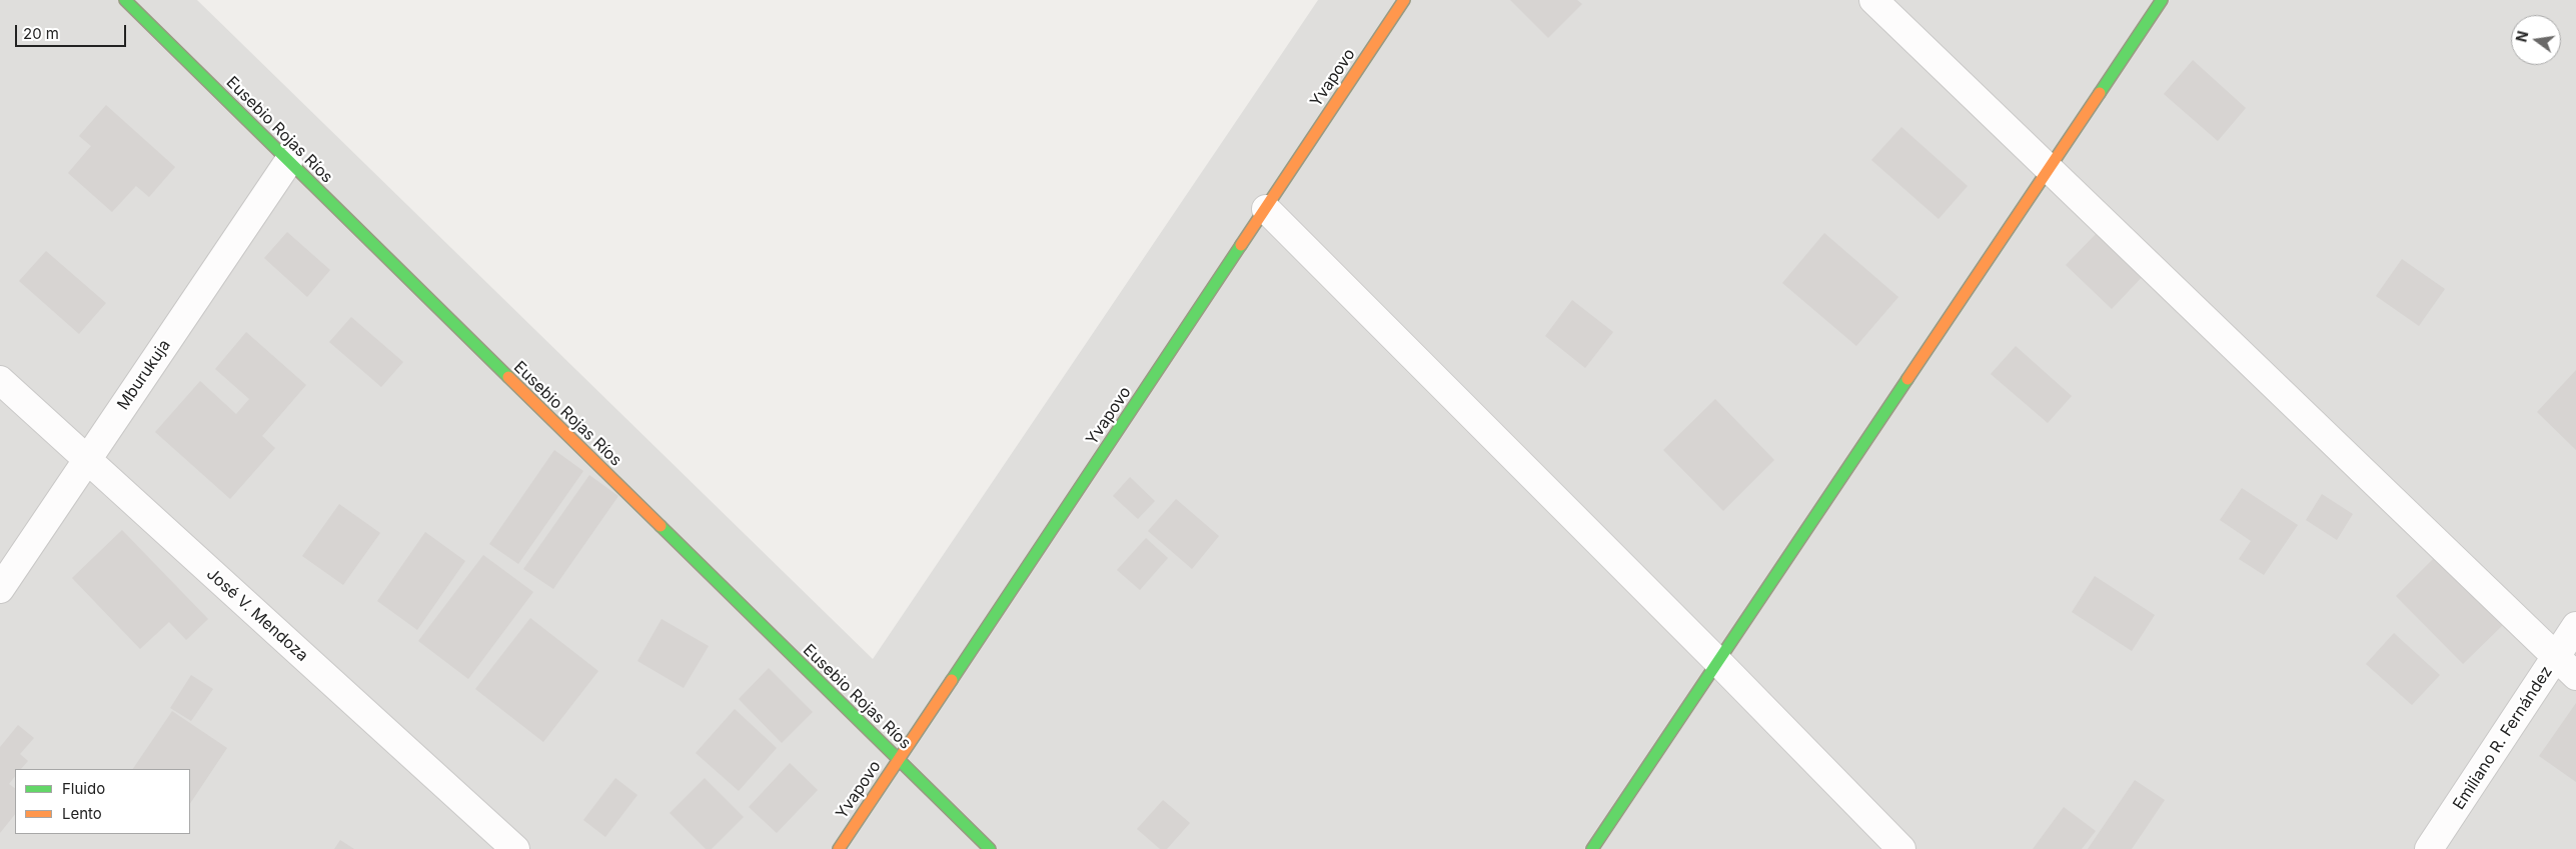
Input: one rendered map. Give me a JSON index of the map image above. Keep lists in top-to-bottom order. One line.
{"streets":{"street":["Yvapovo","Eusebio Rojas Ríos","Mburukuja","José V. Mendoza","Emiliano R. Fernández"]},"crossings":[["Yvapovo","Eusebio Rojas Ríos"],["Eusebio Rojas Ríos","Mburukuja"],["Mburukuja","José V. Mendoza"]],"legend":["Fluido","Lento"],"scale_bar":"20 m","north":"left"}
